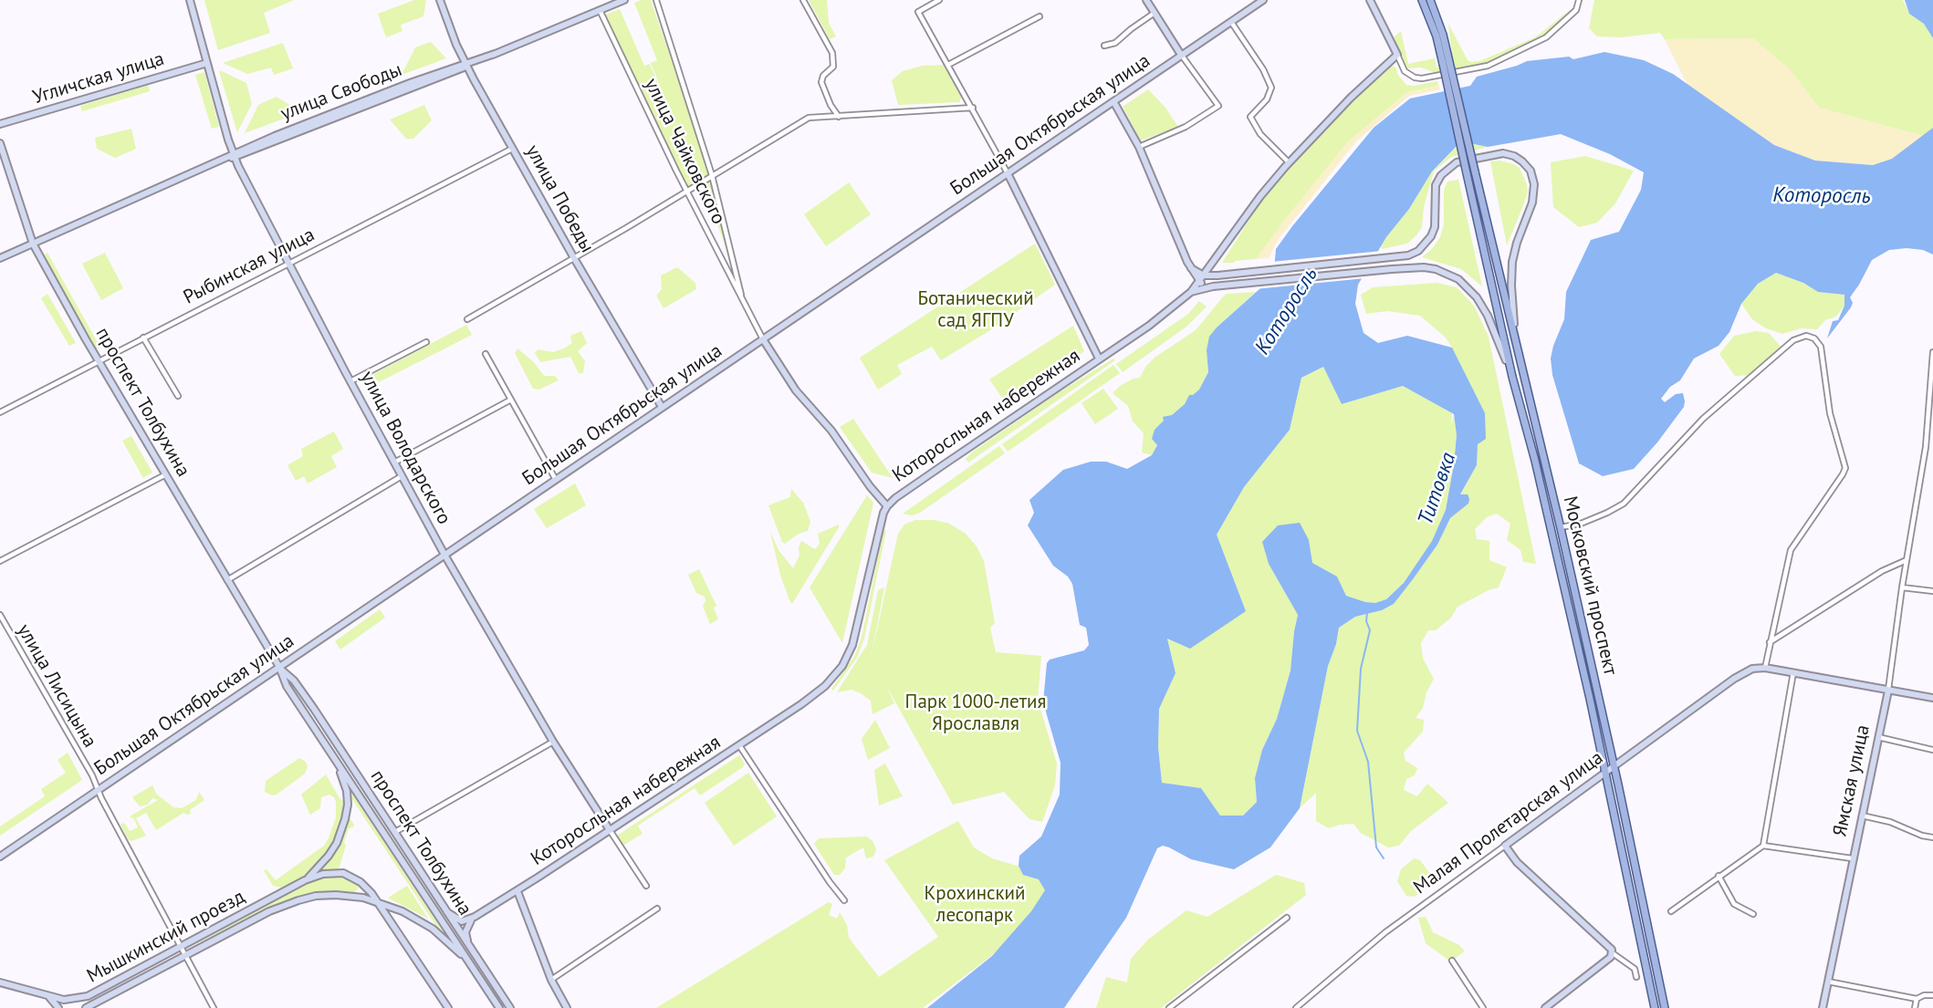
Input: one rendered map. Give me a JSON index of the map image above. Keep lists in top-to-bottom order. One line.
{"streets":{"main road":["Угличская улица","улица Свободы","Большая Октябрьская улица","улица Чайковского","улица Победы","проспект Толбухина","Которосльная набережная","улица Володарского","Московский проспект","Ямская улица","Малая Пролетарская улица","Мышкинский проезд"],"street":["Рыбинская улица","улица Лисицына"]},"crossings":[["Угличская улица","улица Володарского"],["улица Свободы","улица Чайковского"],["улица Свободы","улица Победы"],["улица Свободы","проспект Толбухина"],["улица Свободы","улица Володарского"],["Большая Октябрьская улица","улица Чайковского"],["Большая Октябрьская улица","улица Победы"],["Большая Октябрьская улица","проспект Толбухина"],["Большая Октябрьская улица","улица Володарского"],["Большая Октябрьская улица","улица Лисицына"],["улица Чайковского","Которосльная набережная"],["улица Победы","Рыбинская улица"],["Рыбинская улица","проспект Толбухина"],["Рыбинская улица","улица Володарского"],["проспект Толбухина","Мышкинский проезд"],["Которосльная набережная","улица Володарского"],["Московский проспект","Малая Пролетарская улица"],["улица Лисицына","Мышкинский проезд"]],"water":["Которосль","Титовка"],"parks":["Ботанический сад ЯГПУ","Парк 1000-летия Ярославля","Крохинский лесопарк"]}
